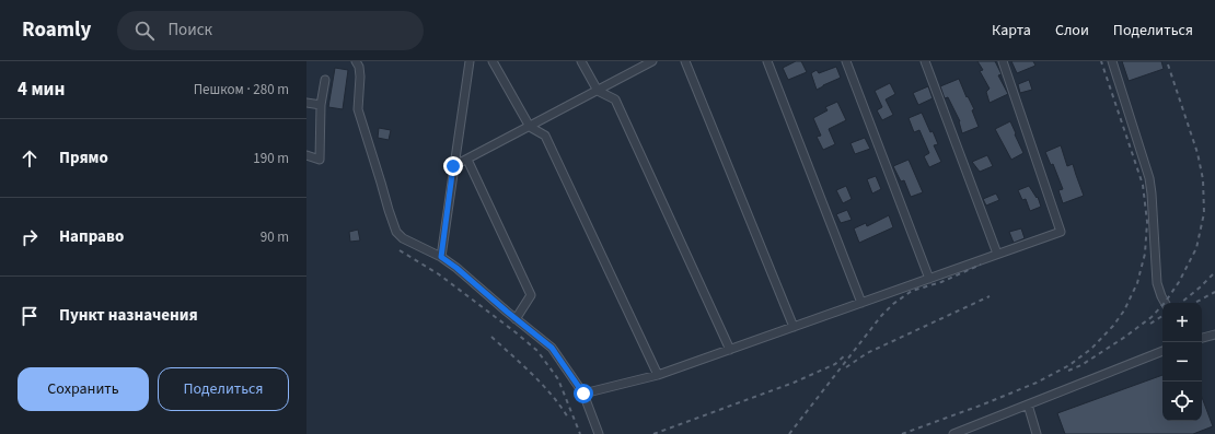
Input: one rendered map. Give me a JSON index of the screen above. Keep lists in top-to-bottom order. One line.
{"page":{"header":"Roamly","search":"Поиск","nav":["Карта","Слои","Поделиться"],"heading":["4 мин","Пешком · 280 m"],"list":[["Прямо","190 m"],["Направо","90 m"],"Пункт назначения"],"map_buttons":["+","−"],"buttons":["Сохранить","Поделиться"]}}
